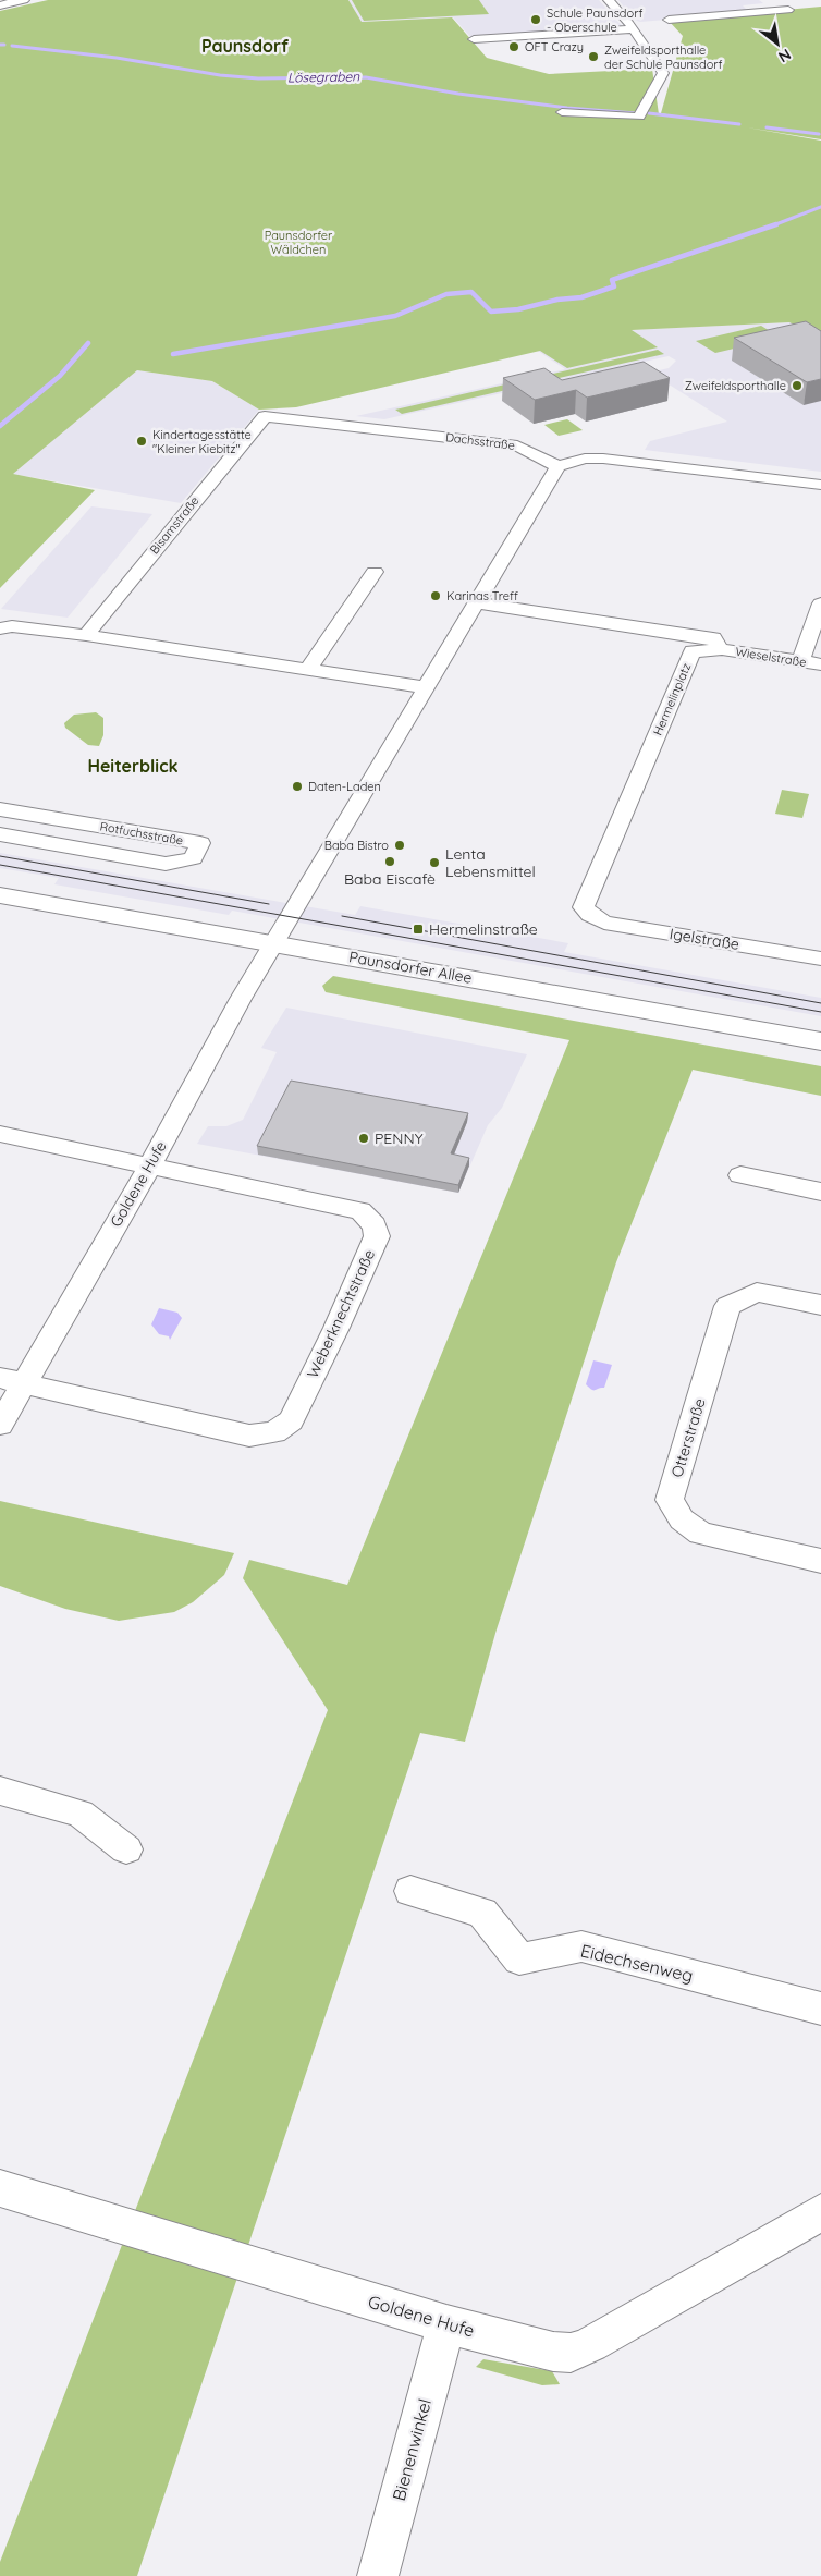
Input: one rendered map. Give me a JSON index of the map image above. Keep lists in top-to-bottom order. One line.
{"streets":{"main road":["Paunsdorfer Allee"],"street":["Dachsstraße","Bisamstraße","Wieselstraße","Hermelinplatz","Rotfuchsstraße","Igelstraße","Goldene Hufe","Weberknechtstraße","Otterstraße","Eidechsenweg","Bienenwinkel"]},"crossings":[["Dachsstraße","Bisamstraße"],["Wieselstraße","Hermelinplatz"],["Hermelinplatz","Igelstraße"],["Paunsdorfer Allee","Goldene Hufe"],["Goldene Hufe","Weberknechtstraße"],["Goldene Hufe","Bienenwinkel"]],"districts":["Paunsdorf","Heiterblick"],"water":["Lösegraben"],"parks":["Paunsdorfer Wäldchen"],"places":{"other":["Schule Paunsdorf - Oberschule","OFT Crazy","Zweifeldsporthalle der Schule Paunsdorf","Zweifeldsporthalle","Kindertagesstätte \"Kleiner Kiebitz\"","Karinas Treff","Daten-Laden","Baba Bistro","Baba Eiscafè","Lenta Lebensmittel","PENNY"],"transit":["Hermelinstraße"]},"north":"bottom right"}
